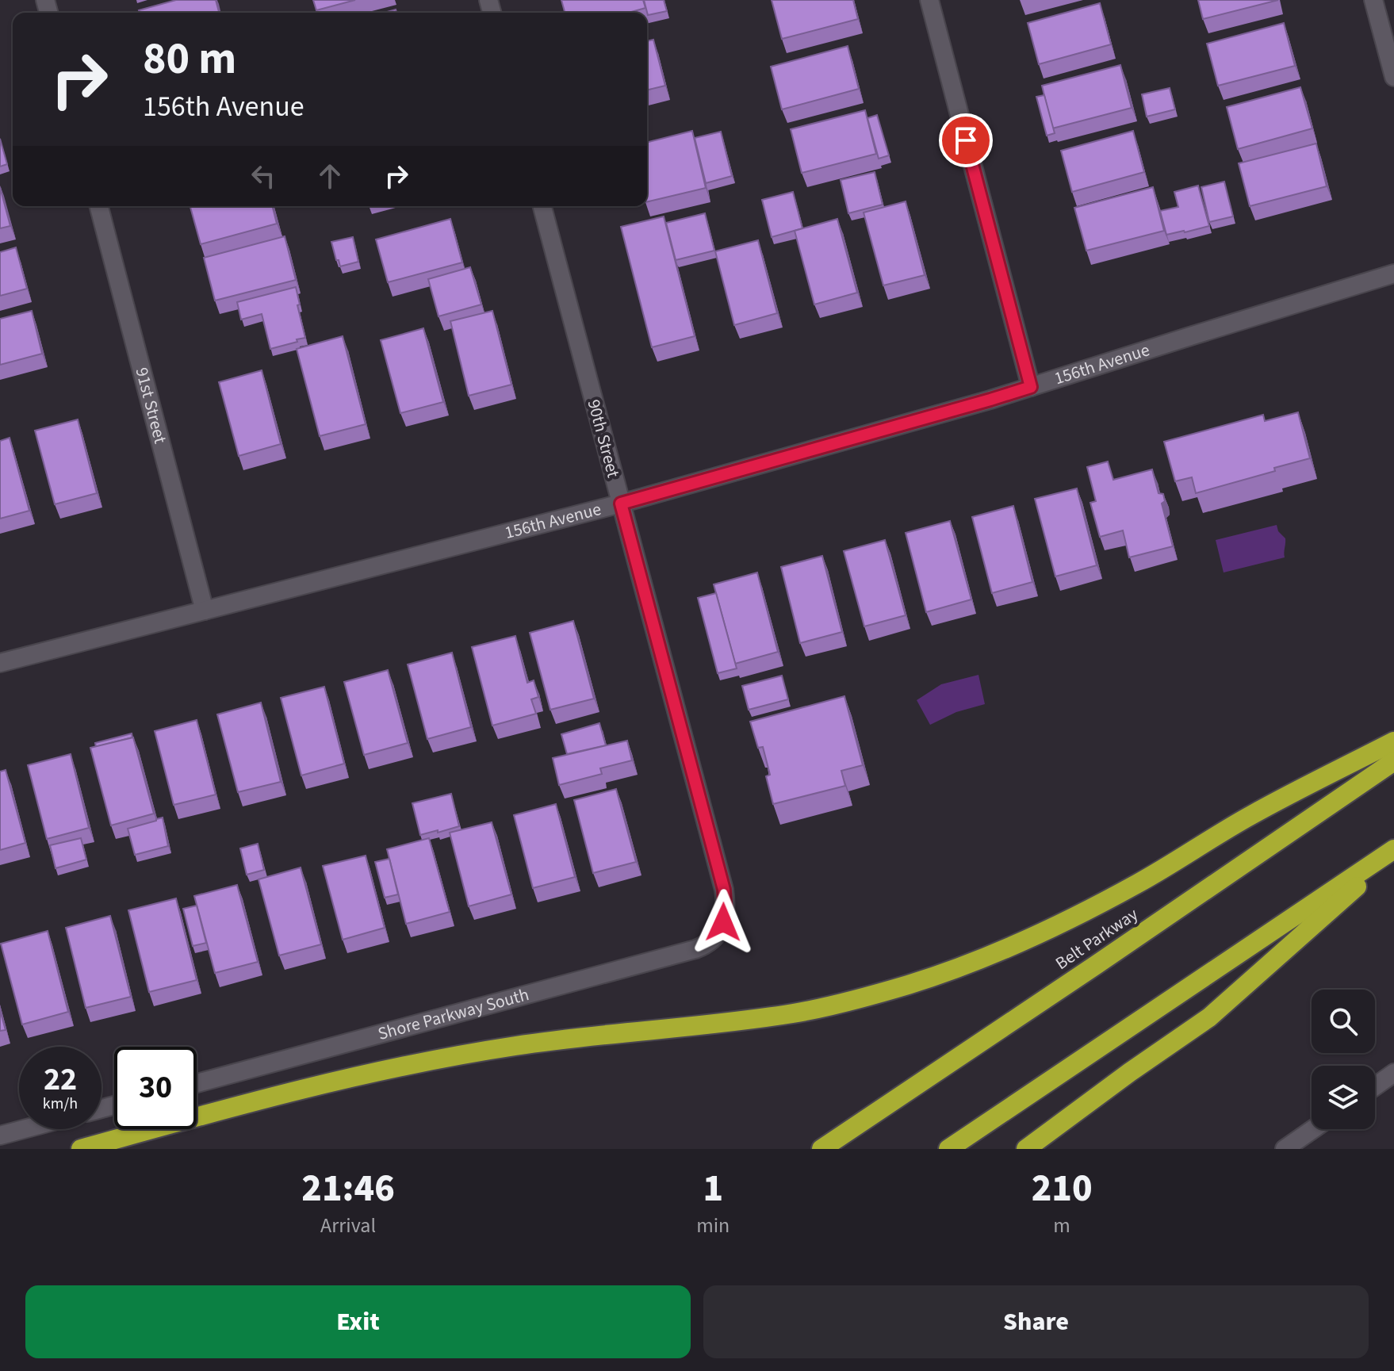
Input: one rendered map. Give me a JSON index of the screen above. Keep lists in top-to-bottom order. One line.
{"streets":{"highway":["Belt Parkway"],"street":["156th Avenue","91st Street","90th Street","Shore Parkway South"]},"crossings":[["156th Avenue","91st Street"],["156th Avenue","90th Street"],["90th Street","Shore Parkway South"]],"page":{"turn":["80 m","156th Avenue"],"speed":"22 km/h","limit":"30","eta":["21:46","Arrival","1","min","210","m"],"buttons":["Exit","Share"]}}
